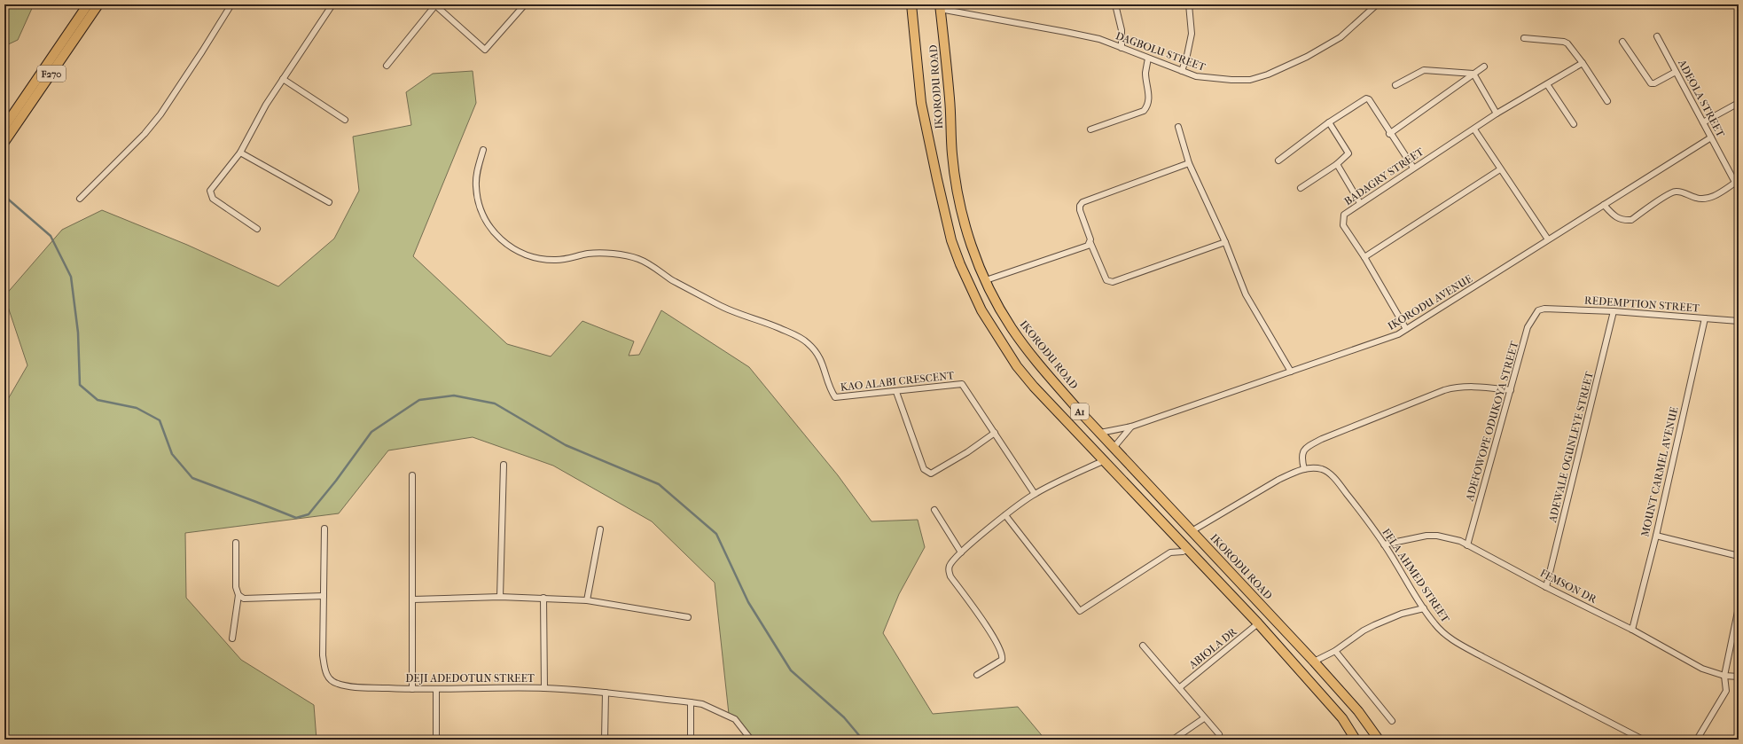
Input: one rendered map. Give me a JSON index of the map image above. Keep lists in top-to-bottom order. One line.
{"streets":{"main road":["F270","IKORODU ROAD","A1"],"street":["DAGBOLU STREET","ADEOLA STREET","BADAGRY STREET","IKORODU AVENUE","REDEMPTION STREET","KAO ALABI CRESCENT","ADEFOWOPE ODUKOYA STREET","ADEWALE OGUNLEYE STREET","MOUNT CARMEL AVENUE","FELA AHMED STREET","FEMSON DR","ABIOLA DR","DEJI ADEDOTUN STREET"]},"crossings":[["DAGBOLU STREET","IKORODU ROAD"],["IKORODU ROAD","IKORODU AVENUE"],["IKORODU ROAD","FELA AHMED STREET"],["IKORODU ROAD","ABIOLA DR"],["ADEOLA STREET","IKORODU AVENUE"],["BADAGRY STREET","IKORODU AVENUE"],["REDEMPTION STREET","ADEFOWOPE ODUKOYA STREET"],["REDEMPTION STREET","ADEWALE OGUNLEYE STREET"],["REDEMPTION STREET","MOUNT CARMEL AVENUE"],["ADEFOWOPE ODUKOYA STREET","FEMSON DR"],["ADEWALE OGUNLEYE STREET","FEMSON DR"],["MOUNT CARMEL AVENUE","FEMSON DR"],["FELA AHMED STREET","FEMSON DR"]]}
